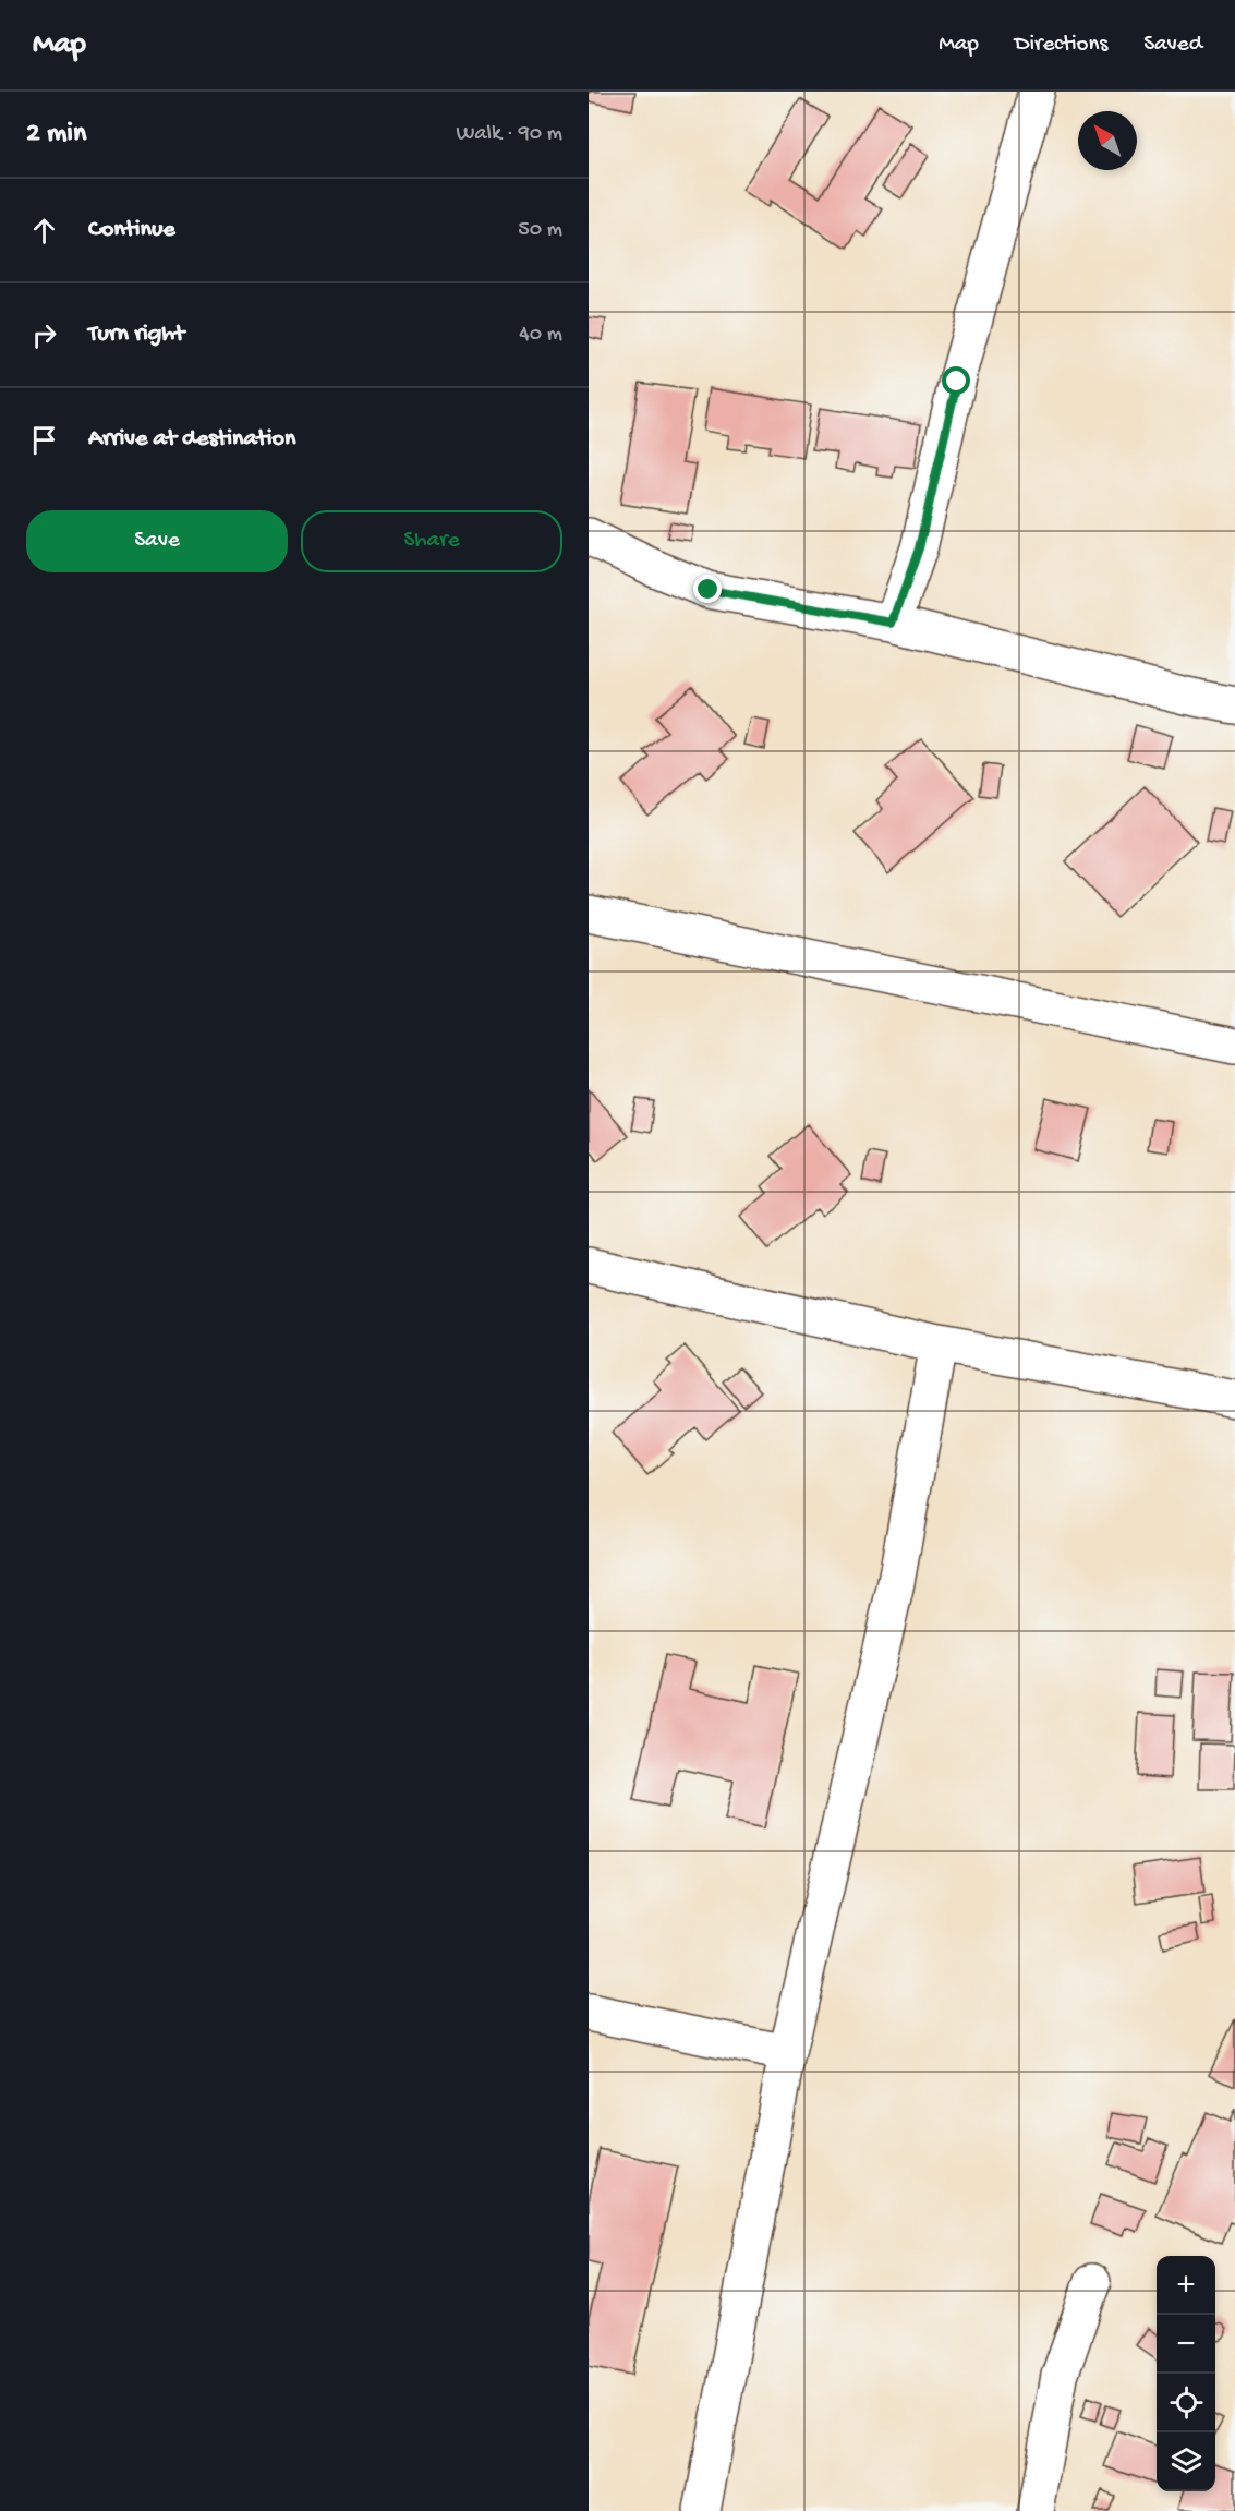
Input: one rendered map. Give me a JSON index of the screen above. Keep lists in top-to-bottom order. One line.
{"north":"top left","page":{"header":"Map","nav":["Map","Directions","Saved"],"heading":["2 min","Walk · 90 m"],"list":[["Continue","50 m"],["Turn right","40 m"],"Arrive at destination"],"buttons":["Save","Share"],"map_buttons":["+","−"]}}
